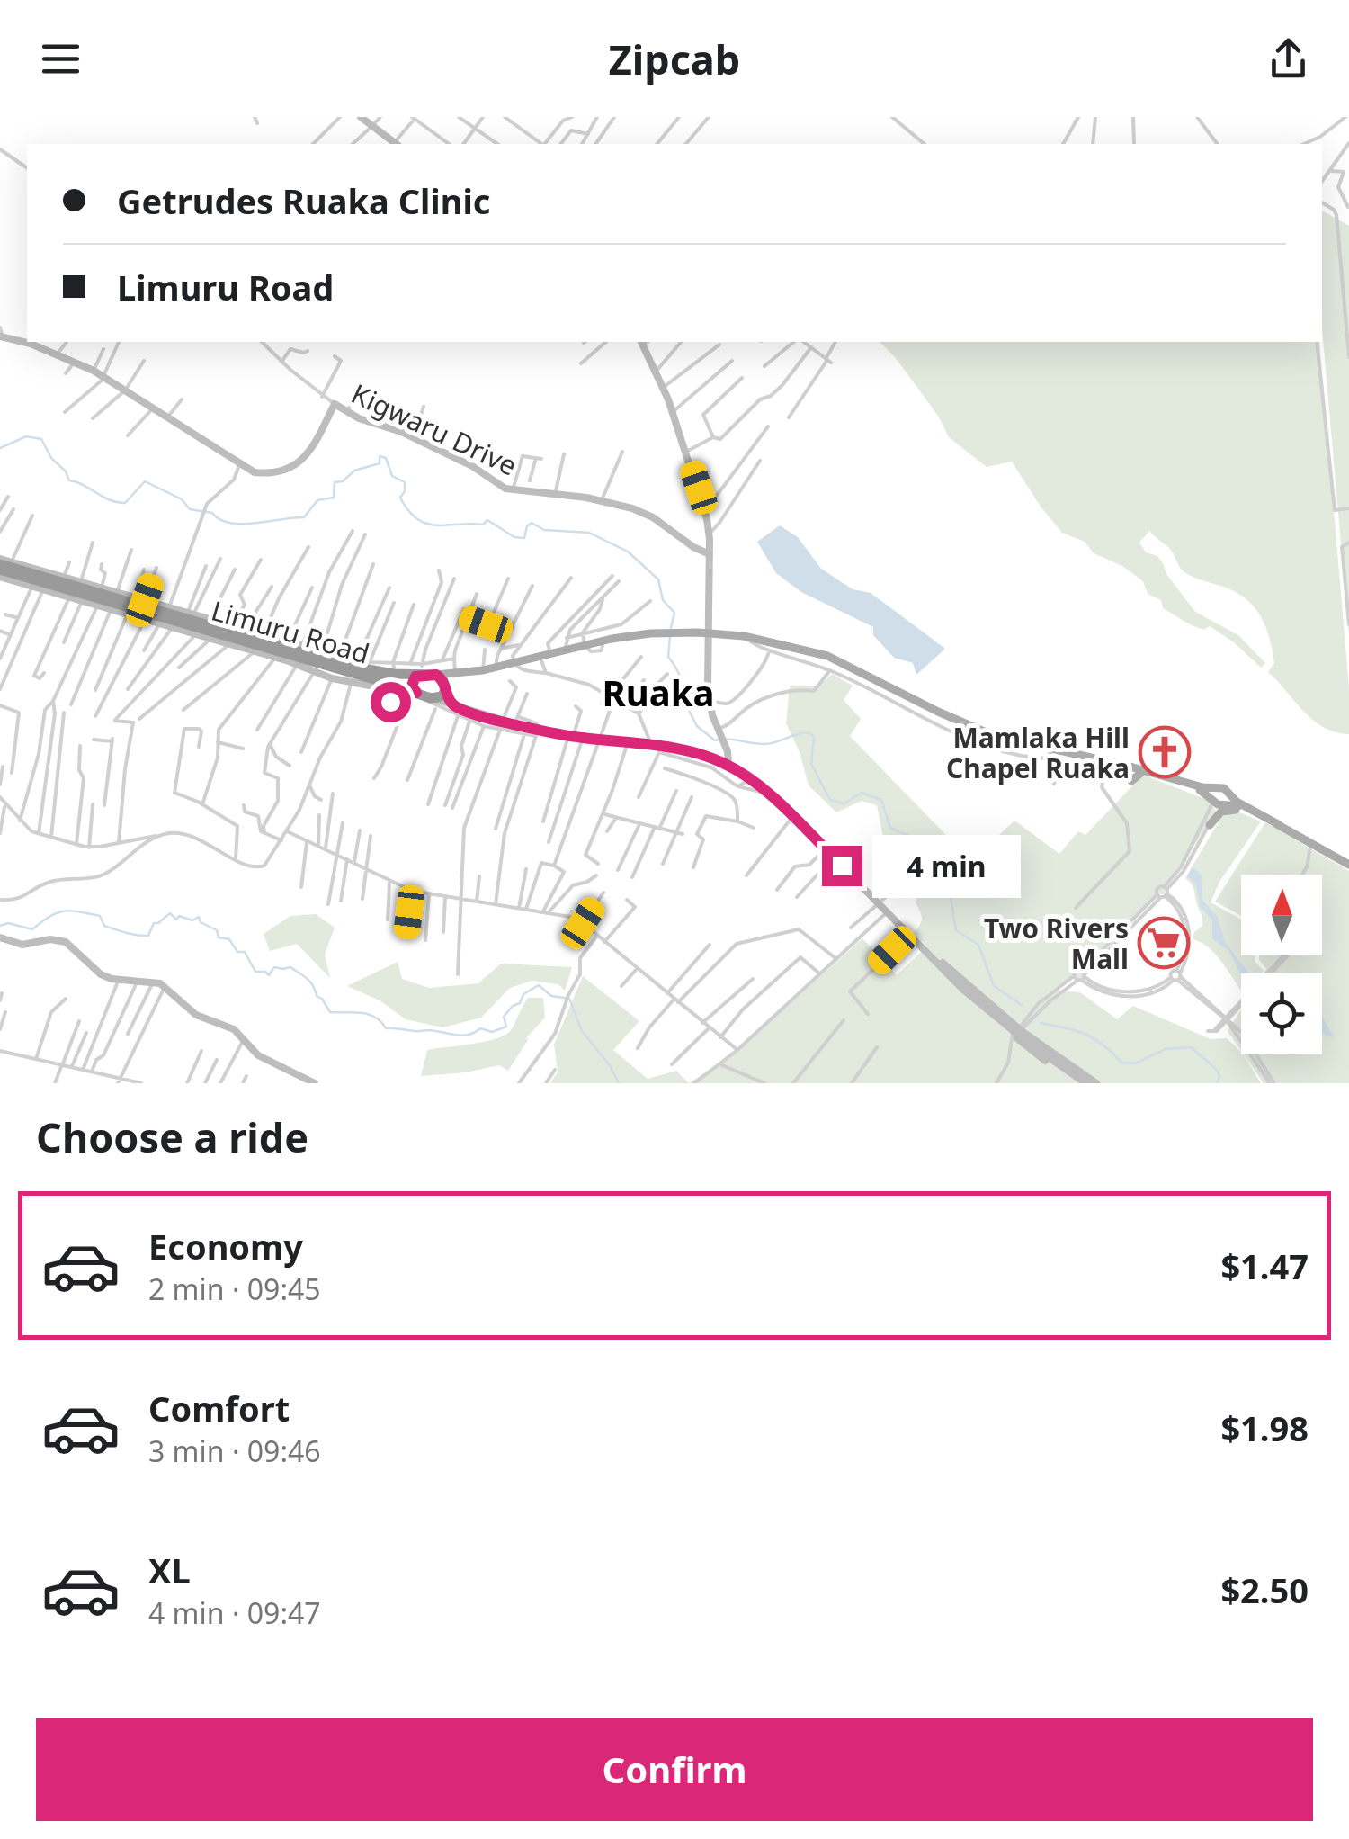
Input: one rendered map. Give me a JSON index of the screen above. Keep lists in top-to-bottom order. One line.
{"streets":{"highway":["Limuru Road"],"main road":["Kigwaru Drive"]},"districts":["Ruaka"],"places":{"church":["Mamlaka Hill Chapel Ruaka"],"supermarket":["Two Rivers Mall"]},"north":"top","page":{"header":"Zipcab","banner":["Getrudes Ruaka Clinic","Limuru Road"],"bubble":"4 min","heading":"Choose a ride","list":[{"name":"Economy","note":"2 min · 09:45","value":"$1.47"},{"name":"Comfort","note":"3 min · 09:46","value":"$1.98"},{"name":"XL","note":"4 min · 09:47","value":"$2.50"}],"buttons":"Confirm"}}
